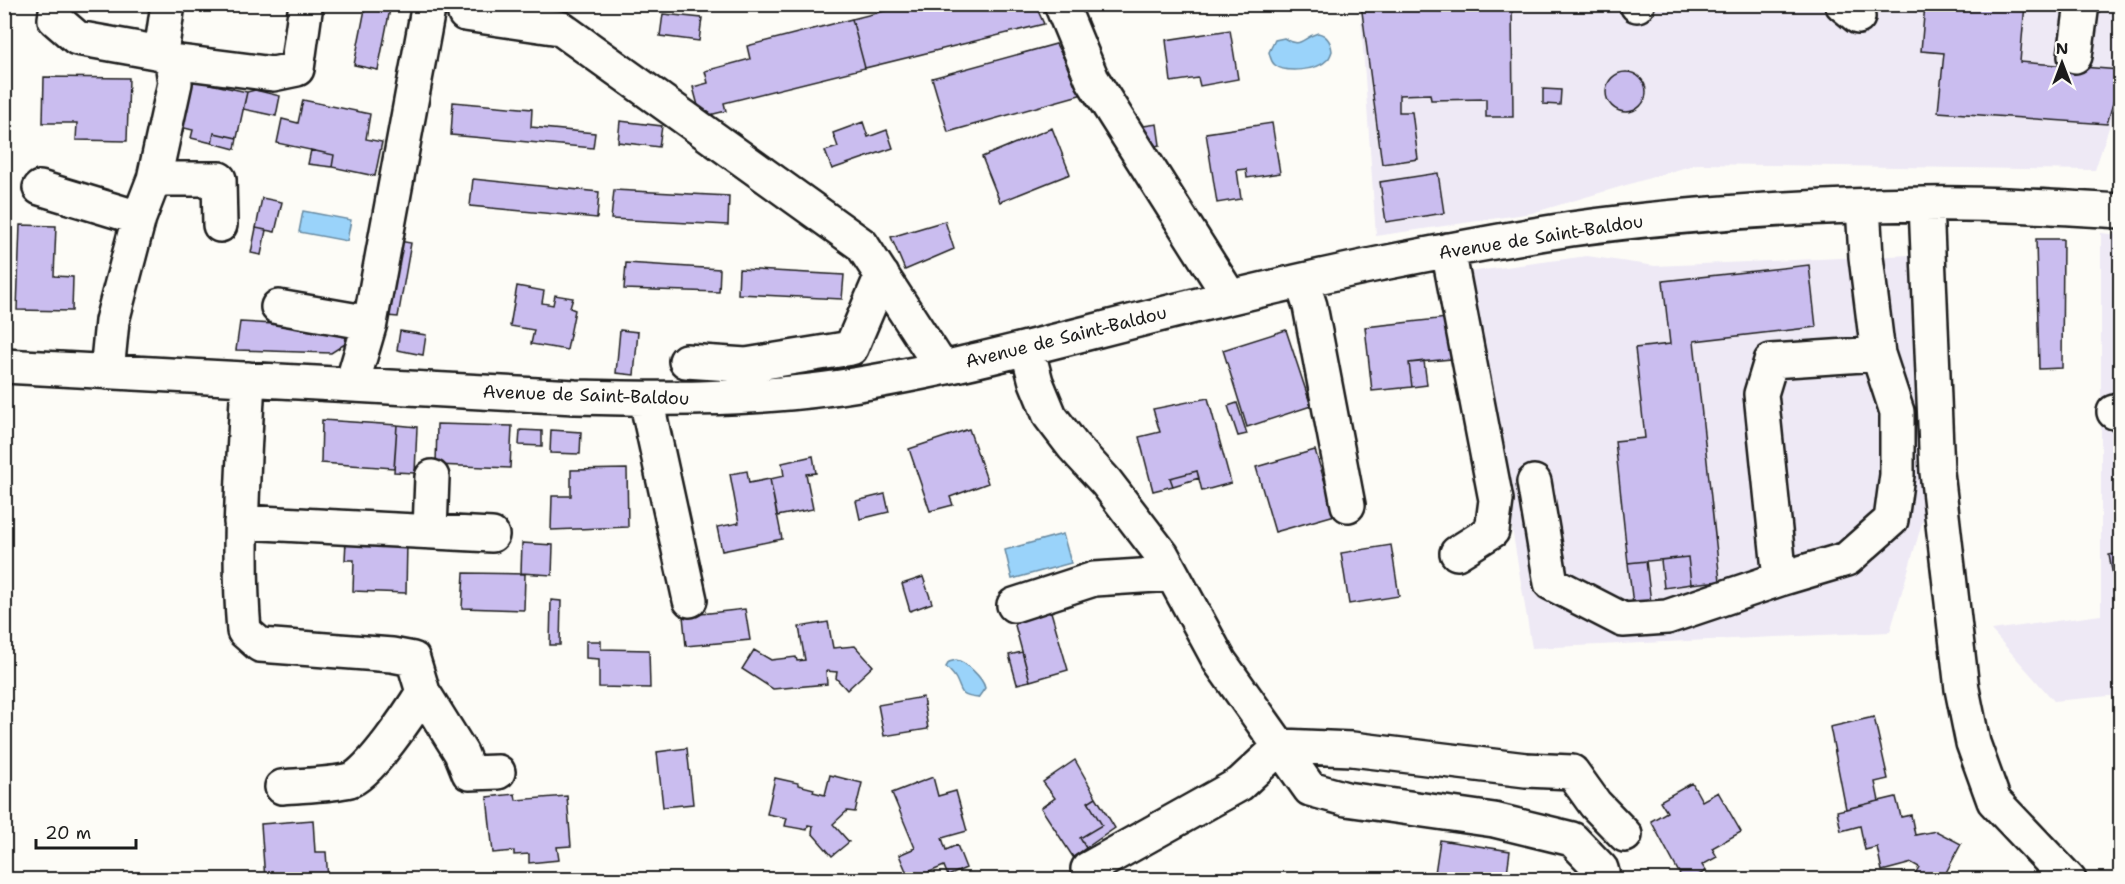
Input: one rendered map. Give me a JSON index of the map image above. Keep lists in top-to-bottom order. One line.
{"streets":{"street":["Avenue de Saint-Baldou"]},"scale_bar":"20 m","north":"top"}
